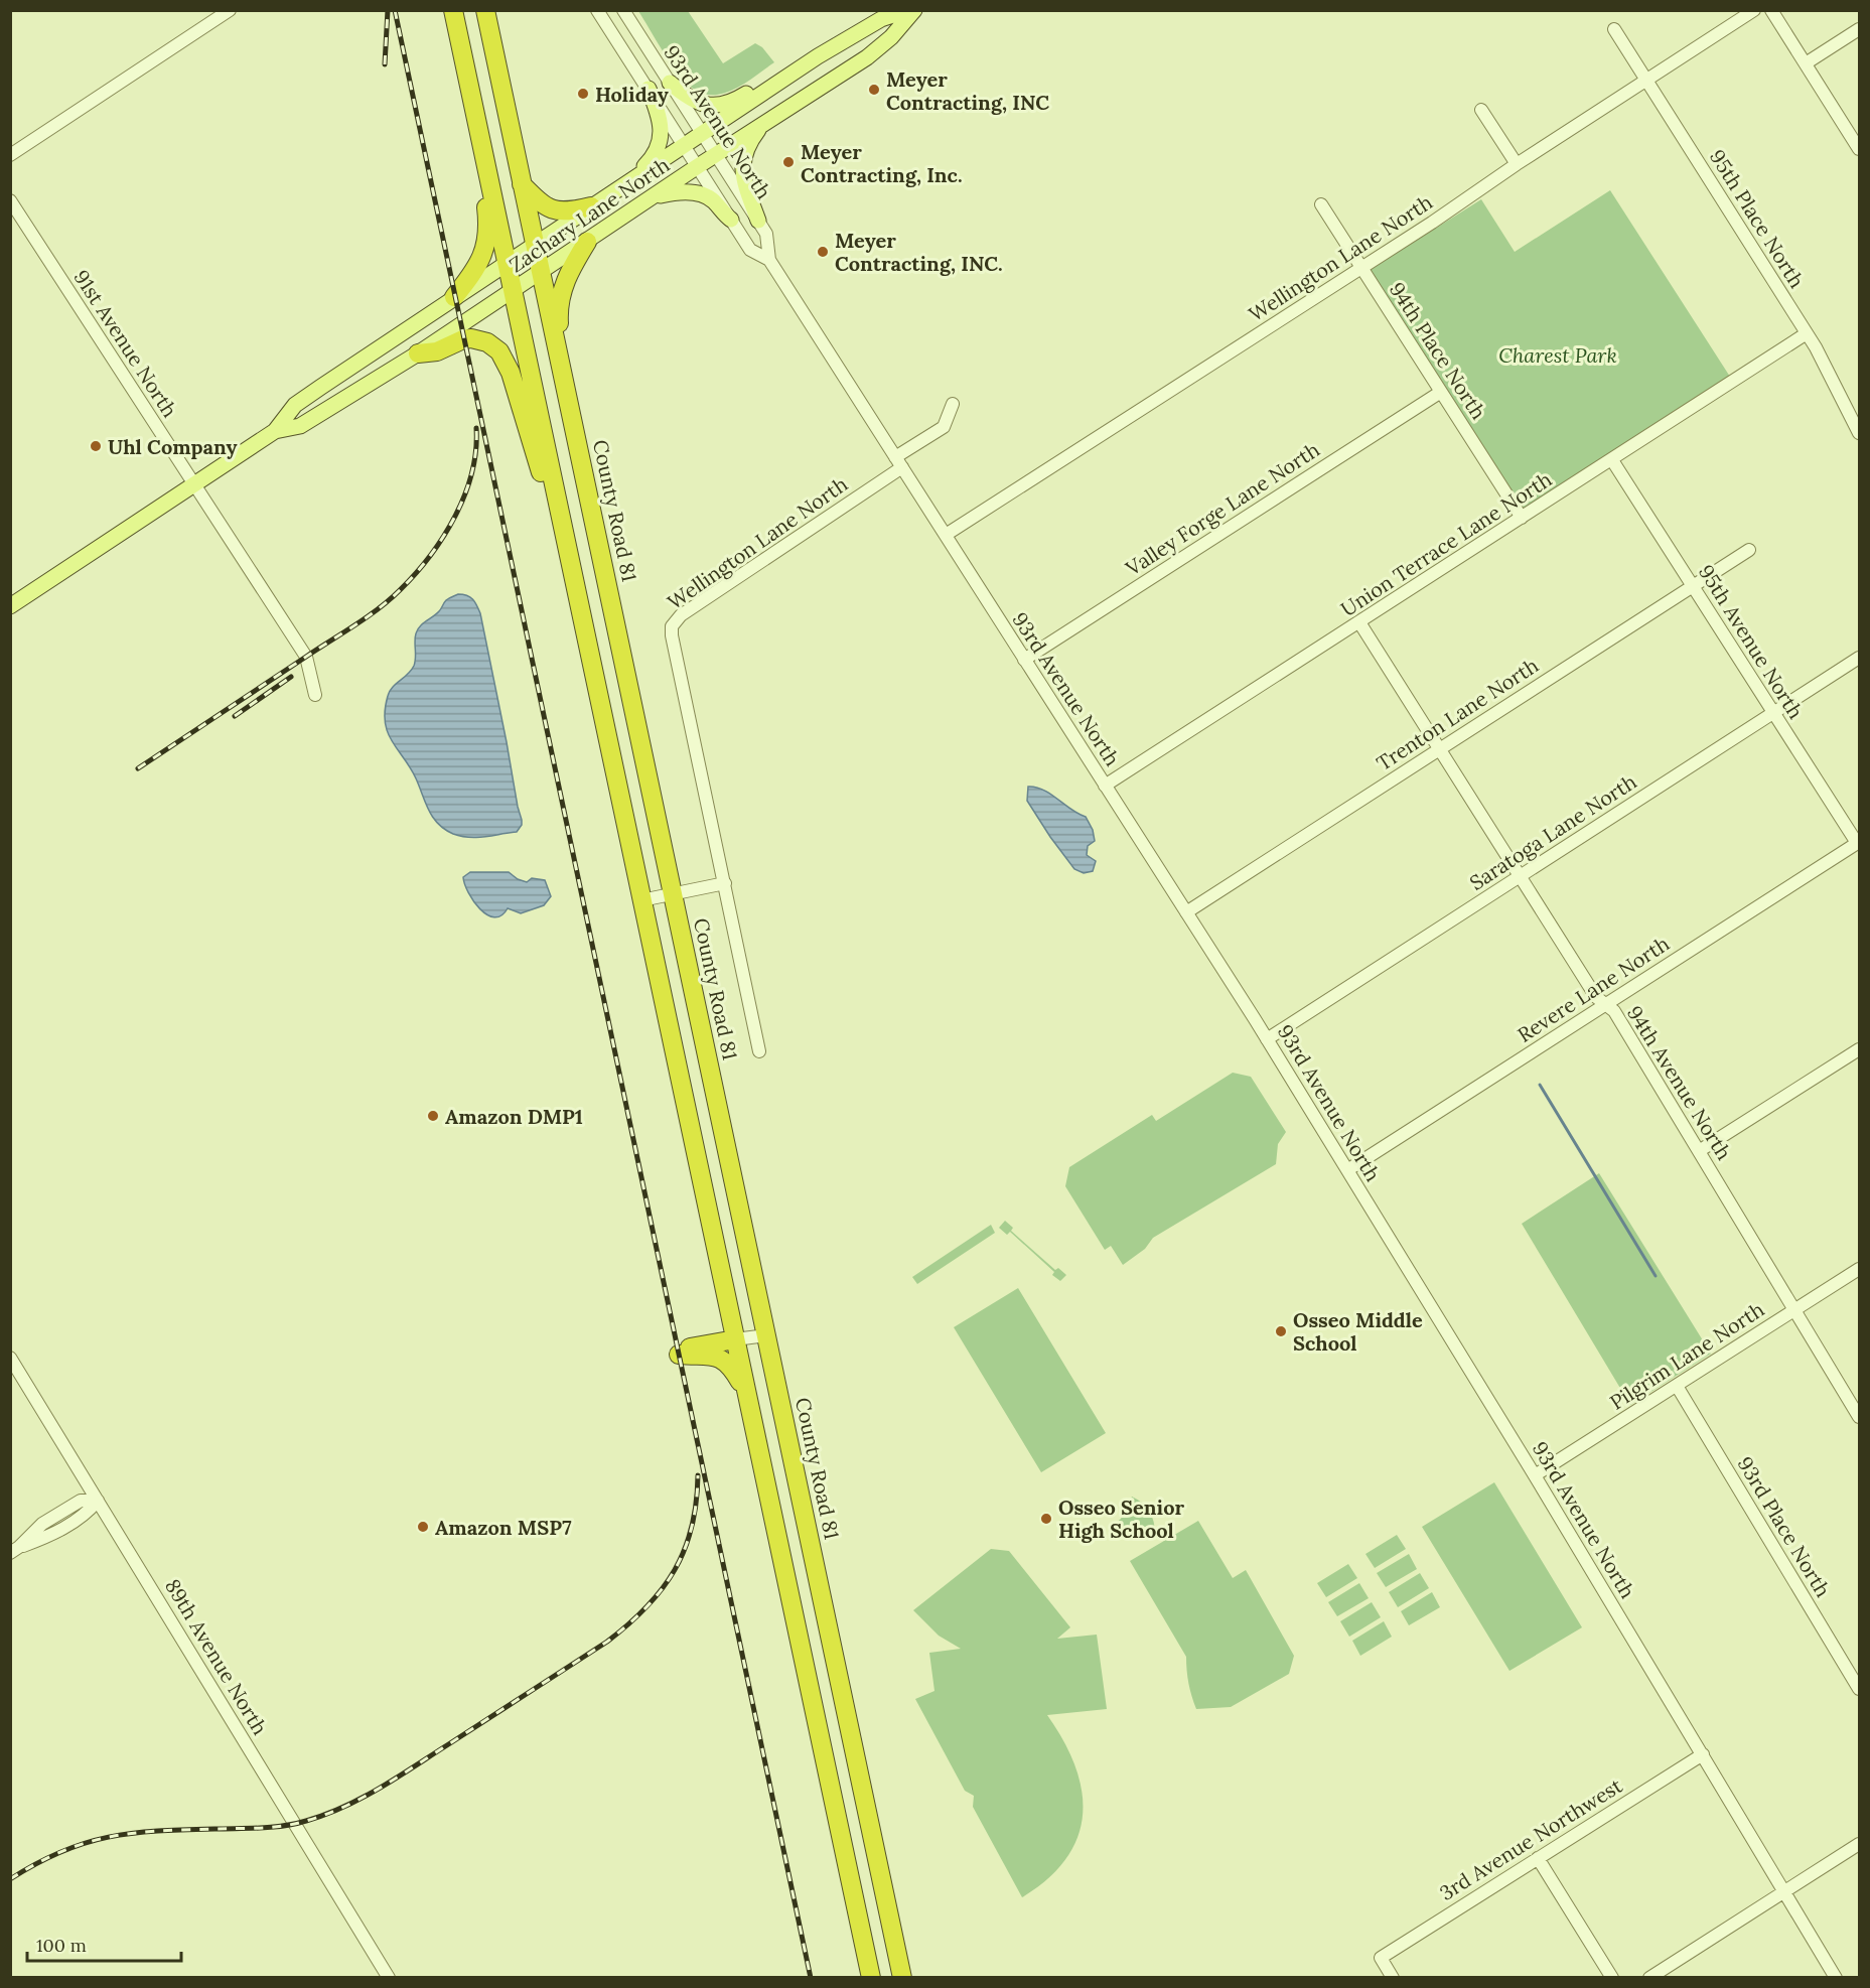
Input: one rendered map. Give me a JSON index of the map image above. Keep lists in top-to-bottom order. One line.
{"streets":{"highway":["County Road 81"],"main road":["Zachary Lane North"],"street":["93rd Avenue North","95th Place North","Wellington Lane North","91st Avenue North","94th Place North","Valley Forge Lane North","Union Terrace Lane North","95th Avenue North","Trenton Lane North","Saratoga Lane North","Revere Lane North","94th Avenue North","Pilgrim Lane North","93rd Place North","89th Avenue North","3rd Avenue Northwest"]},"crossings":[["93rd Avenue North","Zachary Lane North"],["93rd Avenue North","Wellington Lane North"],["93rd Avenue North","Valley Forge Lane North"],["93rd Avenue North","Union Terrace Lane North"],["93rd Avenue North","Trenton Lane North"],["93rd Avenue North","Saratoga Lane North"],["93rd Avenue North","Revere Lane North"],["93rd Avenue North","Pilgrim Lane North"],["93rd Avenue North","3rd Avenue Northwest"],["Zachary Lane North","91st Avenue North"],["Zachary Lane North","County Road 81"],["95th Place North","Wellington Lane North"],["95th Place North","Union Terrace Lane North"],["Wellington Lane North","94th Place North"],["94th Place North","Valley Forge Lane North"],["94th Place North","Union Terrace Lane North"],["Union Terrace Lane North","95th Avenue North"],["Union Terrace Lane North","94th Avenue North"],["95th Avenue North","Trenton Lane North"],["95th Avenue North","Saratoga Lane North"],["95th Avenue North","Revere Lane North"],["Trenton Lane North","94th Avenue North"],["Saratoga Lane North","94th Avenue North"],["Revere Lane North","94th Avenue North"],["94th Avenue North","Pilgrim Lane North"],["Pilgrim Lane North","93rd Place North"]],"parks":["Charest Park"],"places":["Meyer Contracting, INC","Holiday","Meyer Contracting, Inc.","Meyer Contracting, INC.","Uhl Company","Amazon DMP1","Osseo Middle School","Osseo Senior High School","Amazon MSP7"],"scale_bar":"100 m"}
